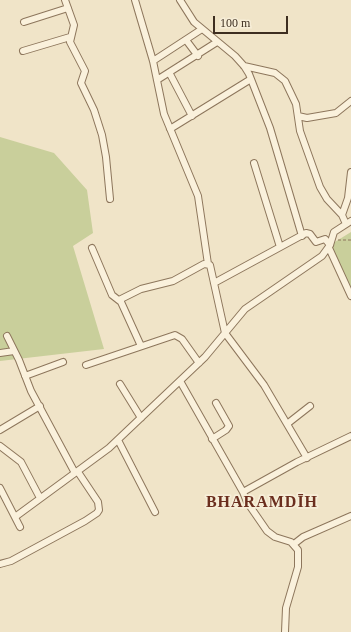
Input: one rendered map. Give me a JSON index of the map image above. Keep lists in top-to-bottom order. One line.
{"districts":["BHARAMDĪH"],"scale_bar":"100 m"}
